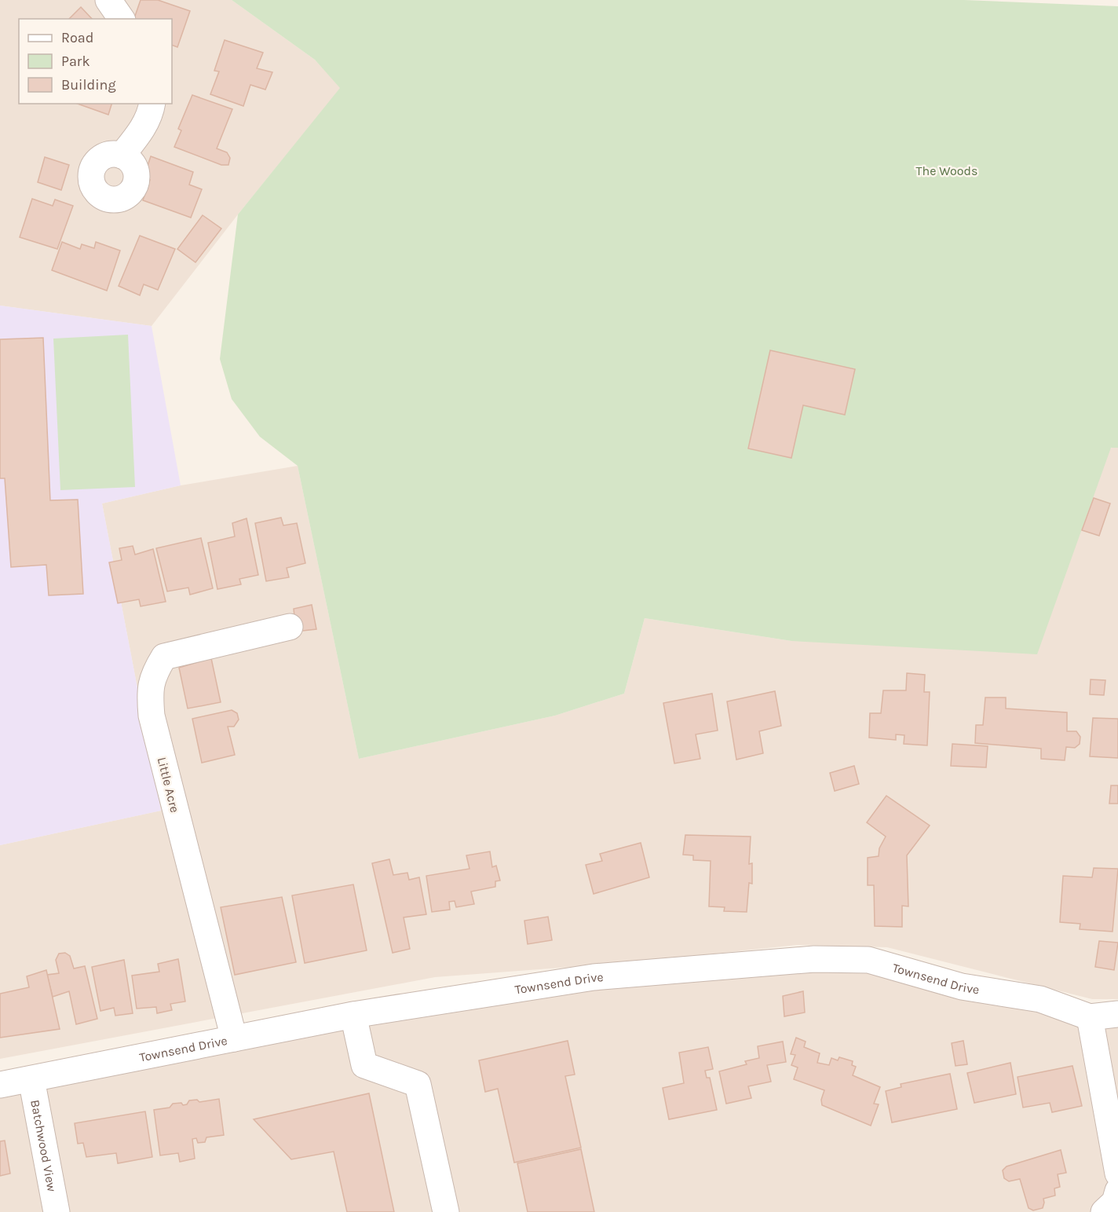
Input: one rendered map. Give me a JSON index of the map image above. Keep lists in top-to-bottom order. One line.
{"streets":{"street":["Little Acre","Townsend Drive","Batchwood View"]},"crossings":[["Little Acre","Townsend Drive"],["Townsend Drive","Batchwood View"]],"parks":["The Woods"],"legend":["Road","Park","Building"]}
